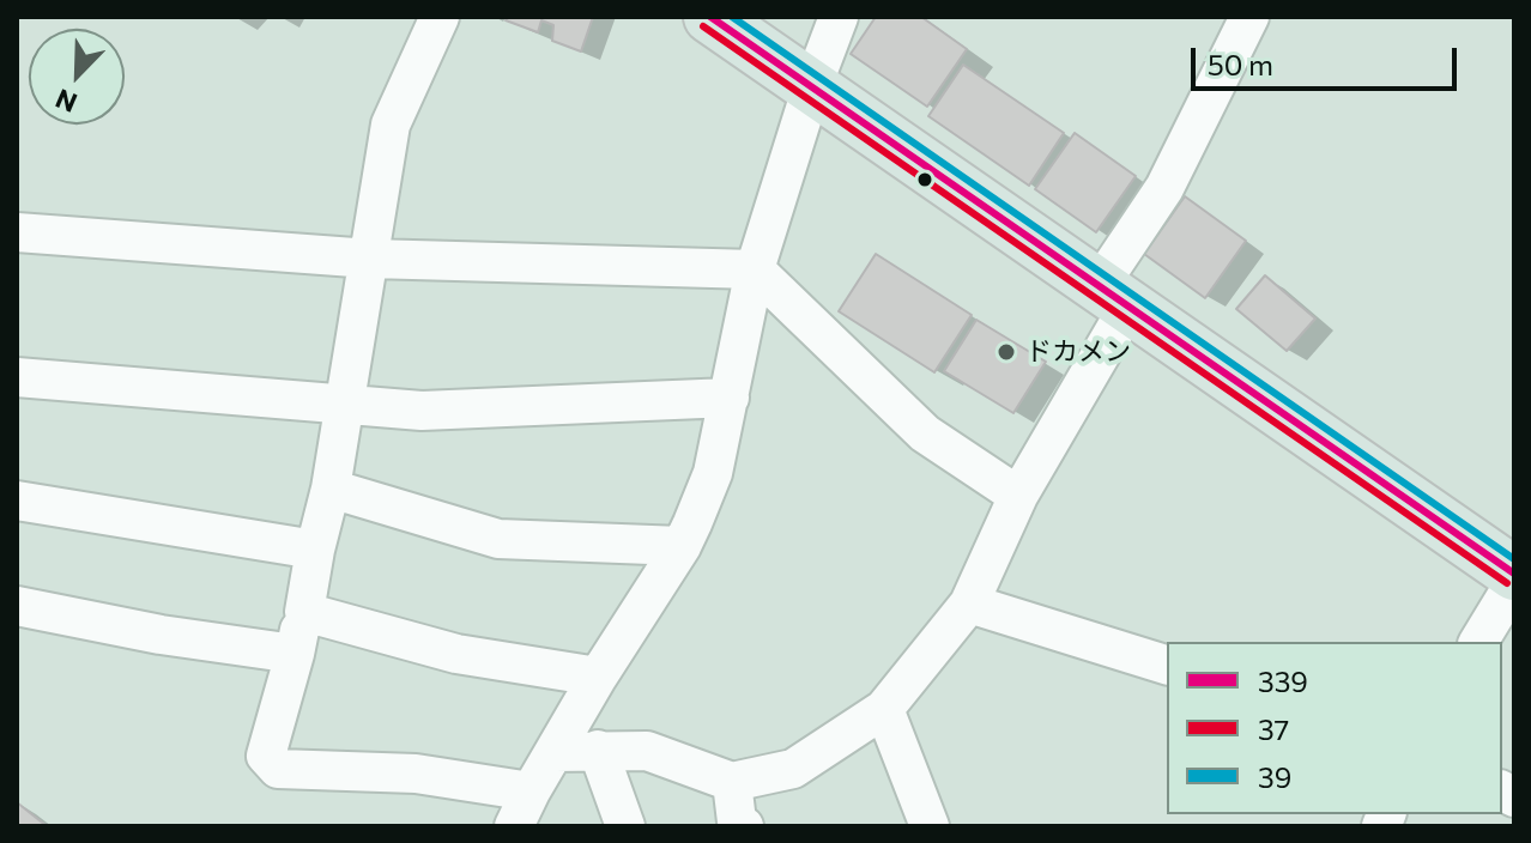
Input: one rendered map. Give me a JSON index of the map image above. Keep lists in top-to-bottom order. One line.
{"places":["ドカメン"],"lines":["transit line 339","transit line 39","transit line 37"],"legend":["339","37","39"],"scale_bar":"50 m","north":"bottom left"}
